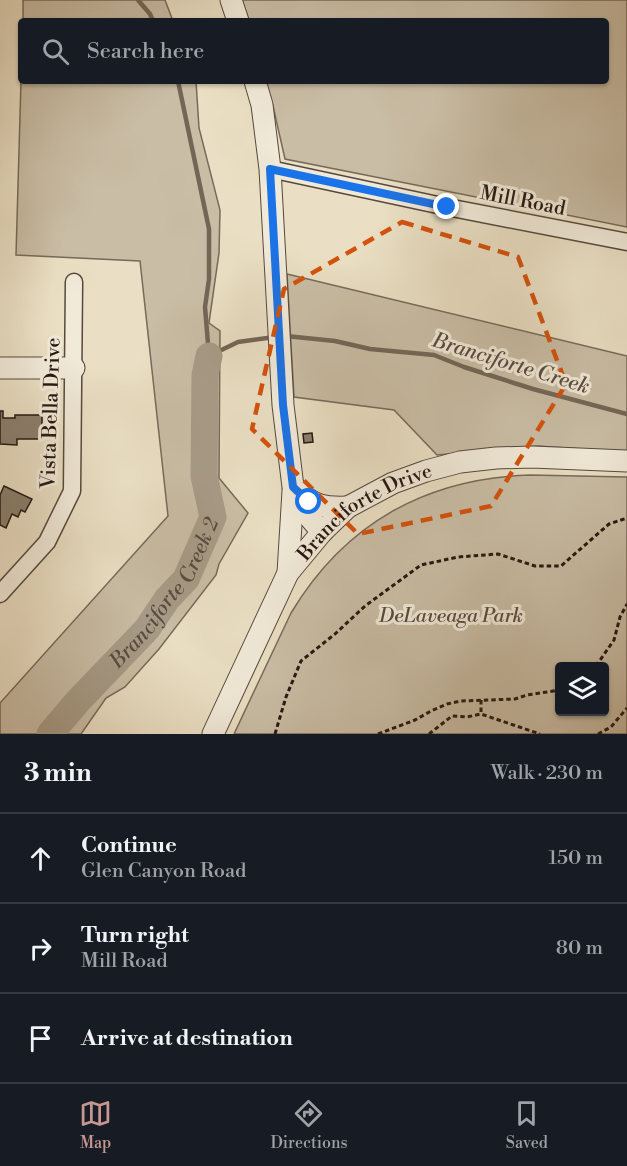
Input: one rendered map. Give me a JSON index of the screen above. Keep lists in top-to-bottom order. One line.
{"streets":{"street":["Mill Road","Vista Bella Drive","Branciforte Drive"]},"water":["Branciforte Creek","Branciforte Creek 2"],"parks":["DeLaveaga Park"],"page":{"search":"Search here","heading":["3 min","Walk · 230 m"],"list":[["Continue","Glen Canyon Road","150 m"],["Turn right","Mill Road","80 m"],"Arrive at destination"],"nav":["Map","Directions","Saved"]}}
